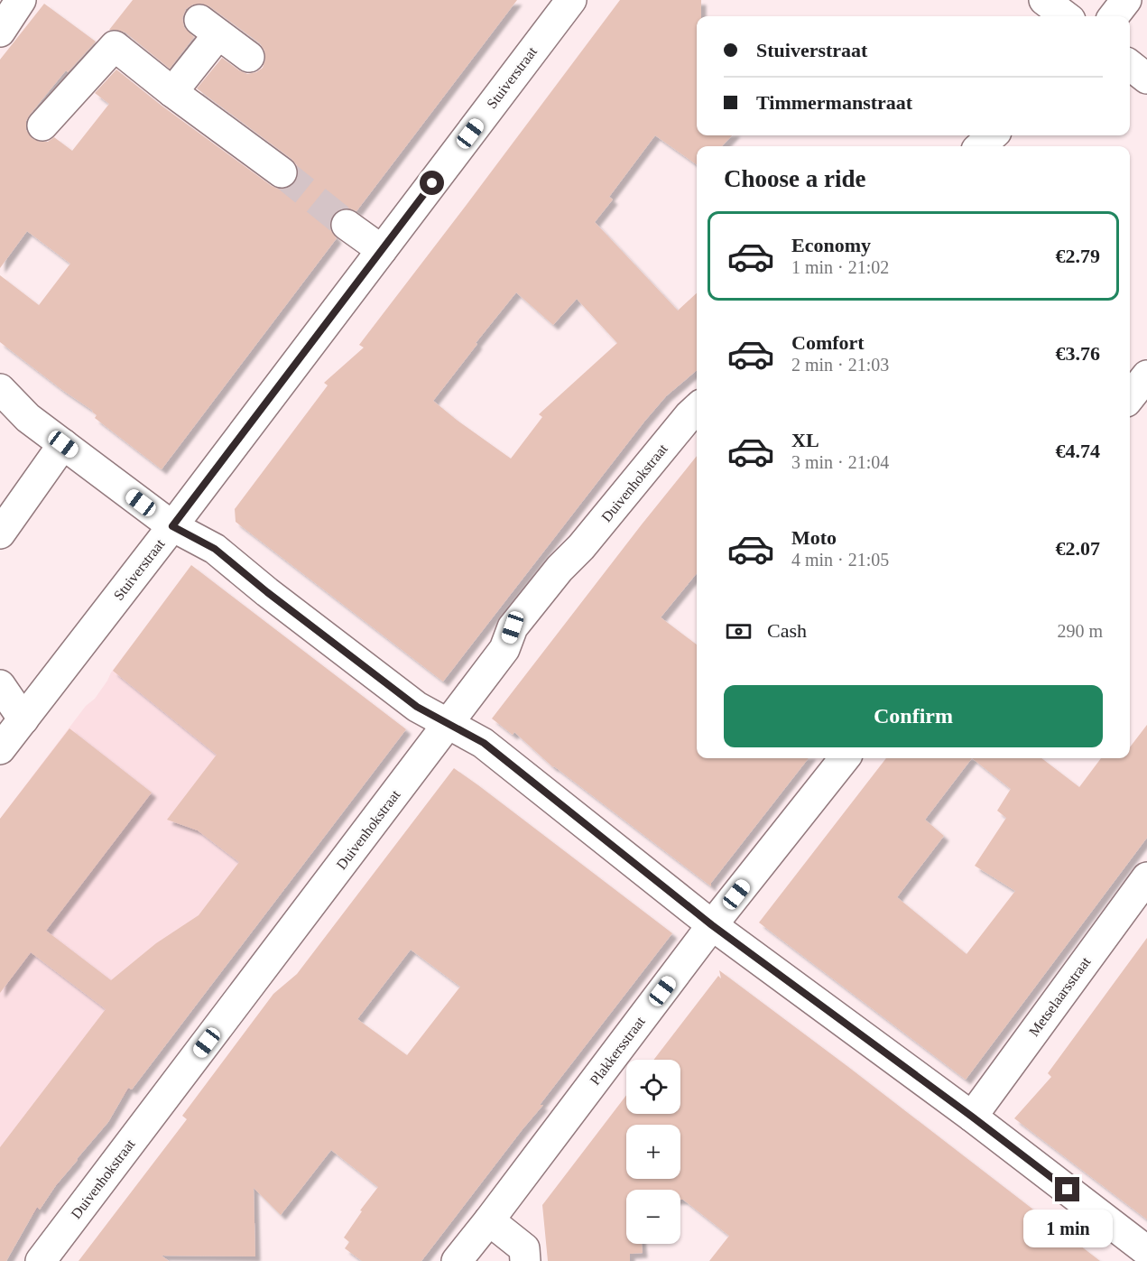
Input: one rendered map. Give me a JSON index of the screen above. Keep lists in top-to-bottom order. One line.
{"streets":{"street":["Stuiverstraat","Duivenhokstraat","Metselaarsstraat","Plakkersstraat"]},"page":{"banner":["Stuiverstraat","Timmermanstraat"],"heading":"Choose a ride","list":[{"name":"Economy","note":"1 min · 21:02","value":"€2.79"},{"name":"Comfort","note":"2 min · 21:03","value":"€3.76"},{"name":"XL","note":"3 min · 21:04","value":"€4.74"},{"name":"Moto","note":"4 min · 21:05","value":"€2.07"}],"pay":["Cash","290 m"],"buttons":"Confirm","map_buttons":["+","−"],"bubble":"1 min"}}
